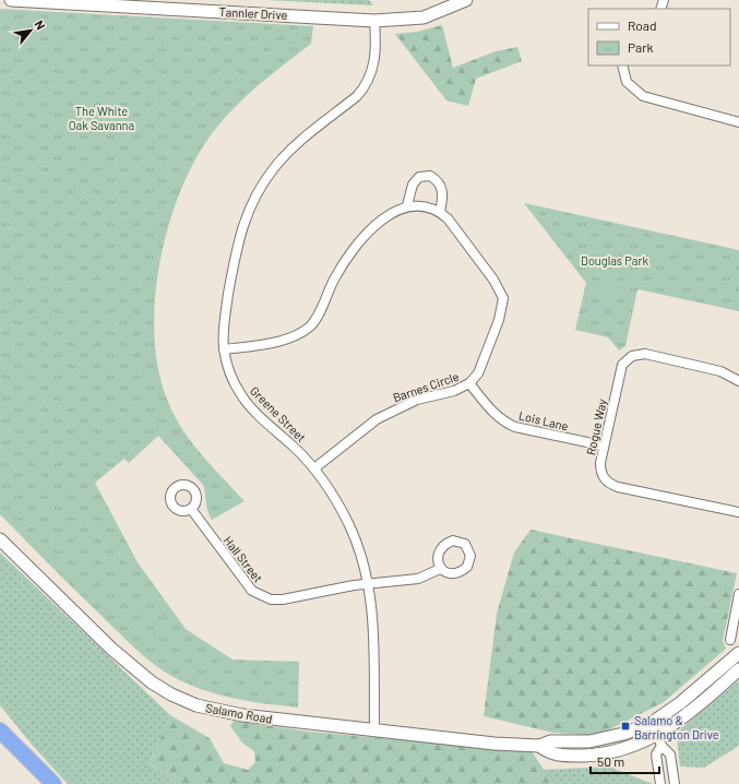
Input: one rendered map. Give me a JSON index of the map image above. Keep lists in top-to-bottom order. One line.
{"streets":{"main road":["Tannler Drive","Salamo Road"],"street":["Barnes Circle","Greene Street","Lois Lane","Rogue Way","Hall Street"]},"crossings":[["Tannler Drive","Greene Street"],["Barnes Circle","Greene Street"],["Barnes Circle","Lois Lane"],["Greene Street","Hall Street"],["Greene Street","Salamo Road"],["Lois Lane","Rogue Way"]],"parks":["The White Oak Savanna","Douglas Park"],"places":{"transit":["Salamo & Barrington Drive"]},"legend":["Road","Park"],"scale_bar":"50 m","north":"top right"}
